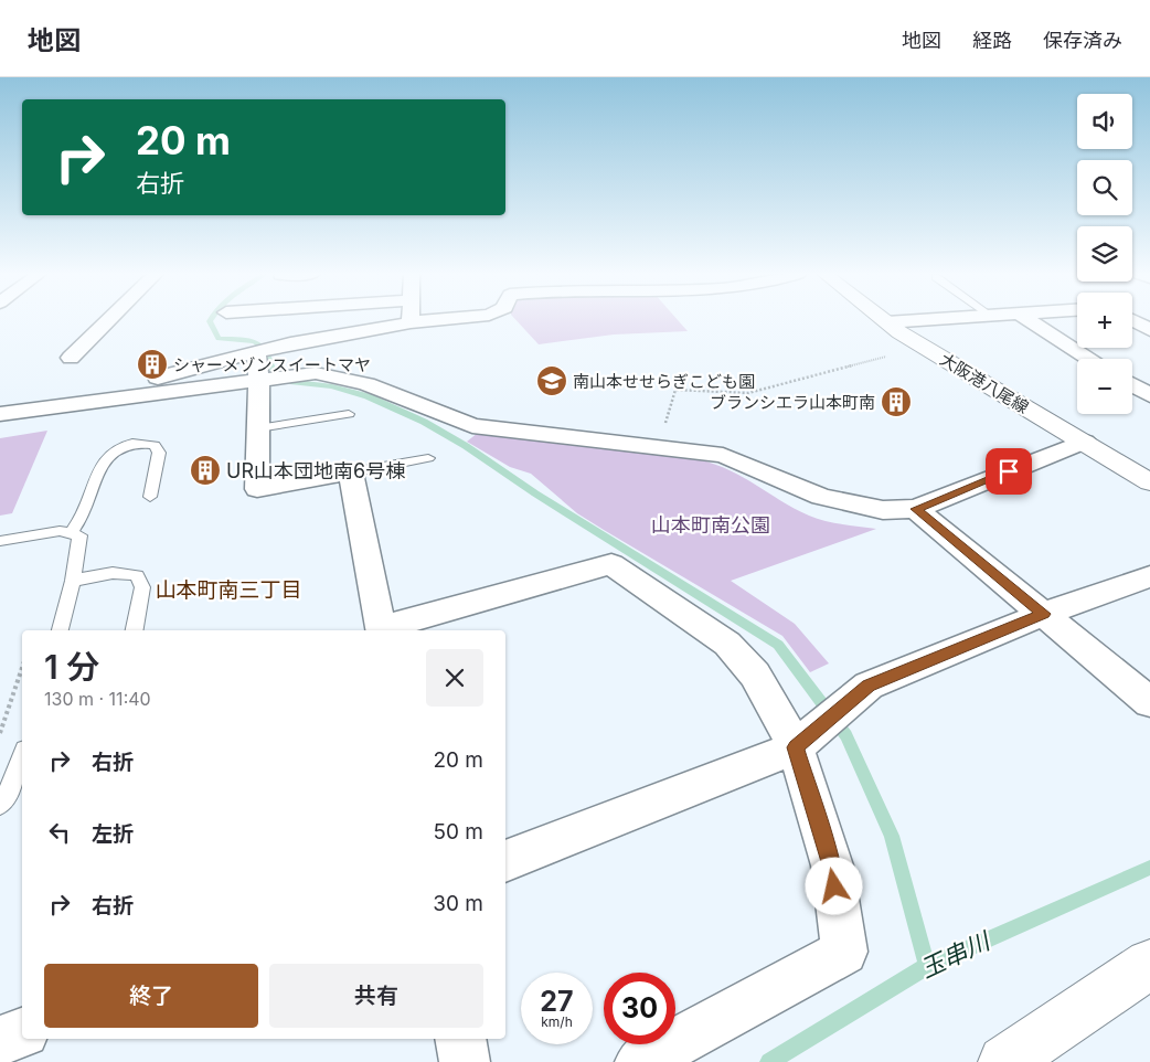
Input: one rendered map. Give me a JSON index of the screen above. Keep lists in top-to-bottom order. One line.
{"streets":{"main road":["大阪港八尾線"]},"districts":["山本町南三丁目"],"water":["玉串川"],"parks":["山本町南公園"],"places":{"building":["シャーメゾンスイートマヤ","ブランシエラ山本町南","UR山本団地南6号棟"],"school or university":["南山本せせらぎこども園"]},"page":{"header":"地図","nav":["地図","経路","保存済み"],"map_buttons":["+","−"],"turn":["20 m","右折"],"heading":["1 分","130 m · 11:40"],"list":[{"name":"右折","value":"20 m"},{"name":"左折","value":"50 m"},{"name":"右折","value":"30 m"}],"buttons":["終了","共有"],"speed":"27 km/h","limit":"30"}}
